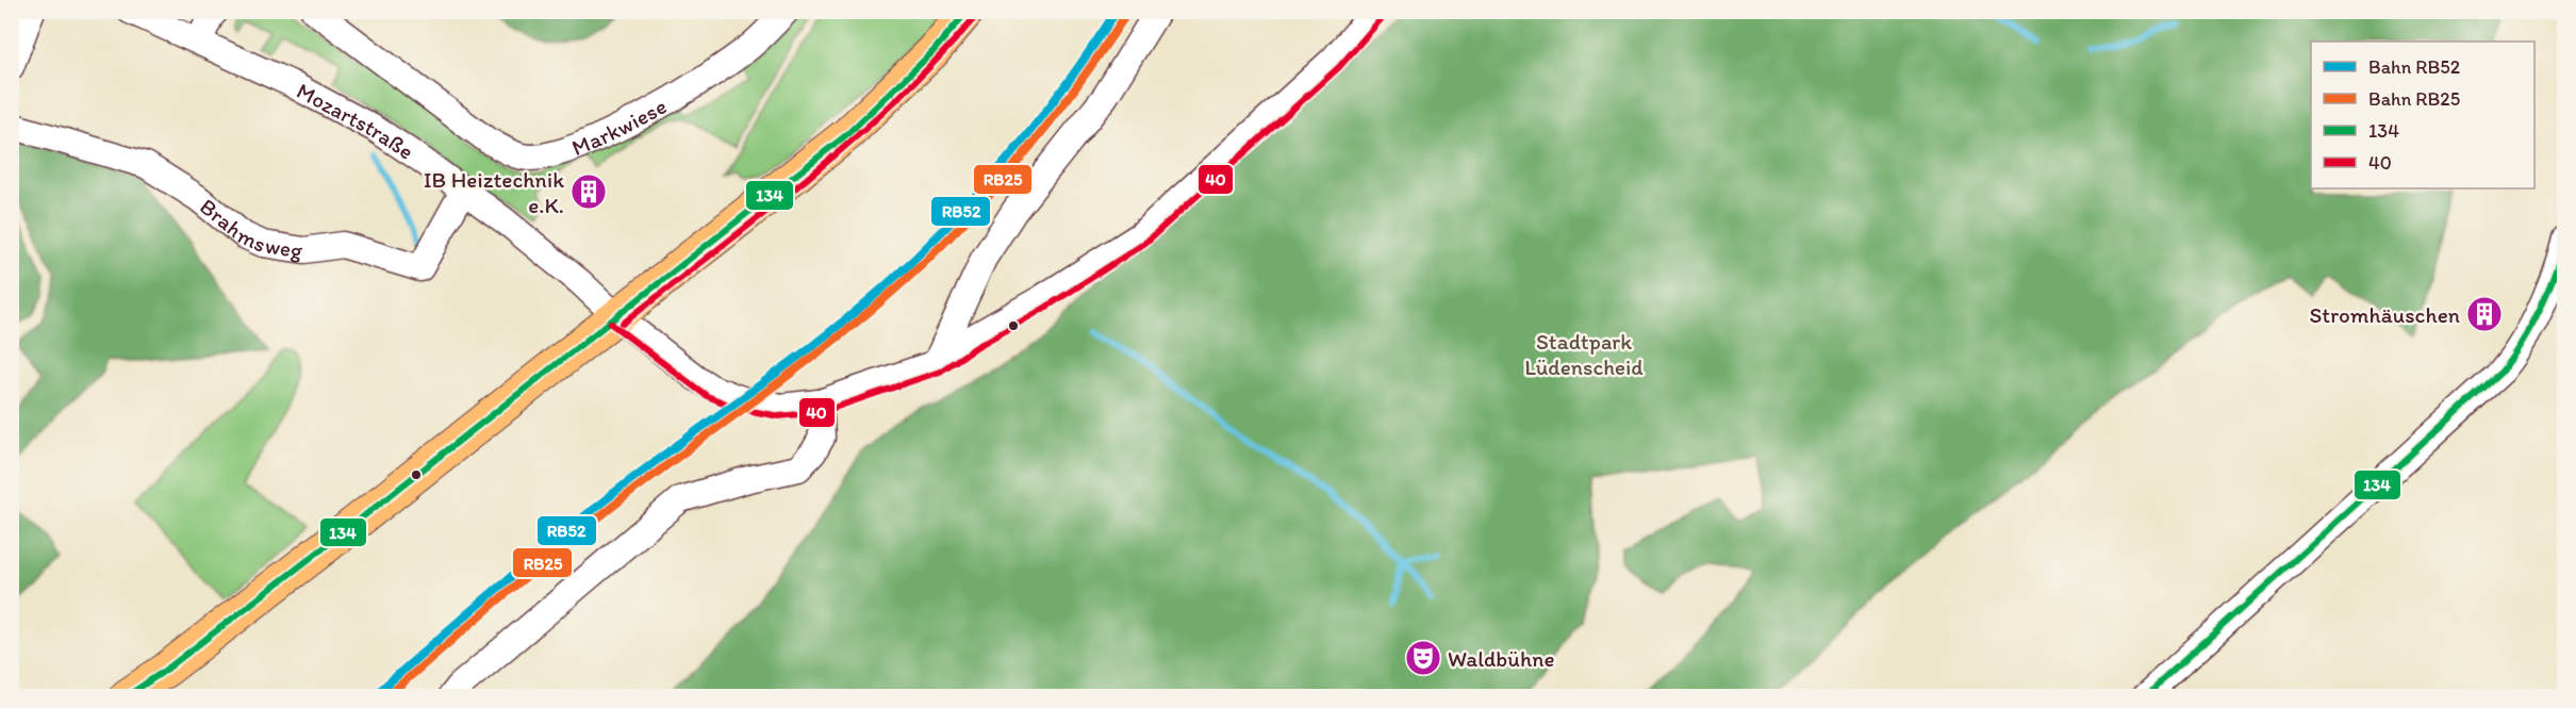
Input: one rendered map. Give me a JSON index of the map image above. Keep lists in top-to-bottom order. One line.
{"streets":{"street":["Mozartstraße","Markwiese","Brahmsweg"]},"crossings":[["Mozartstraße","Brahmsweg"]],"parks":["Stadtpark Lüdenscheid"],"places":{"building":["IB Heiztechnik e.K.","Stromhäuschen"],"theatre":["Waldbühne"]},"lines":["rail line RB52","transit line 134","rail line RB25","transit line 40"],"legend":["Bahn RB52","Bahn RB25","134","40"]}
